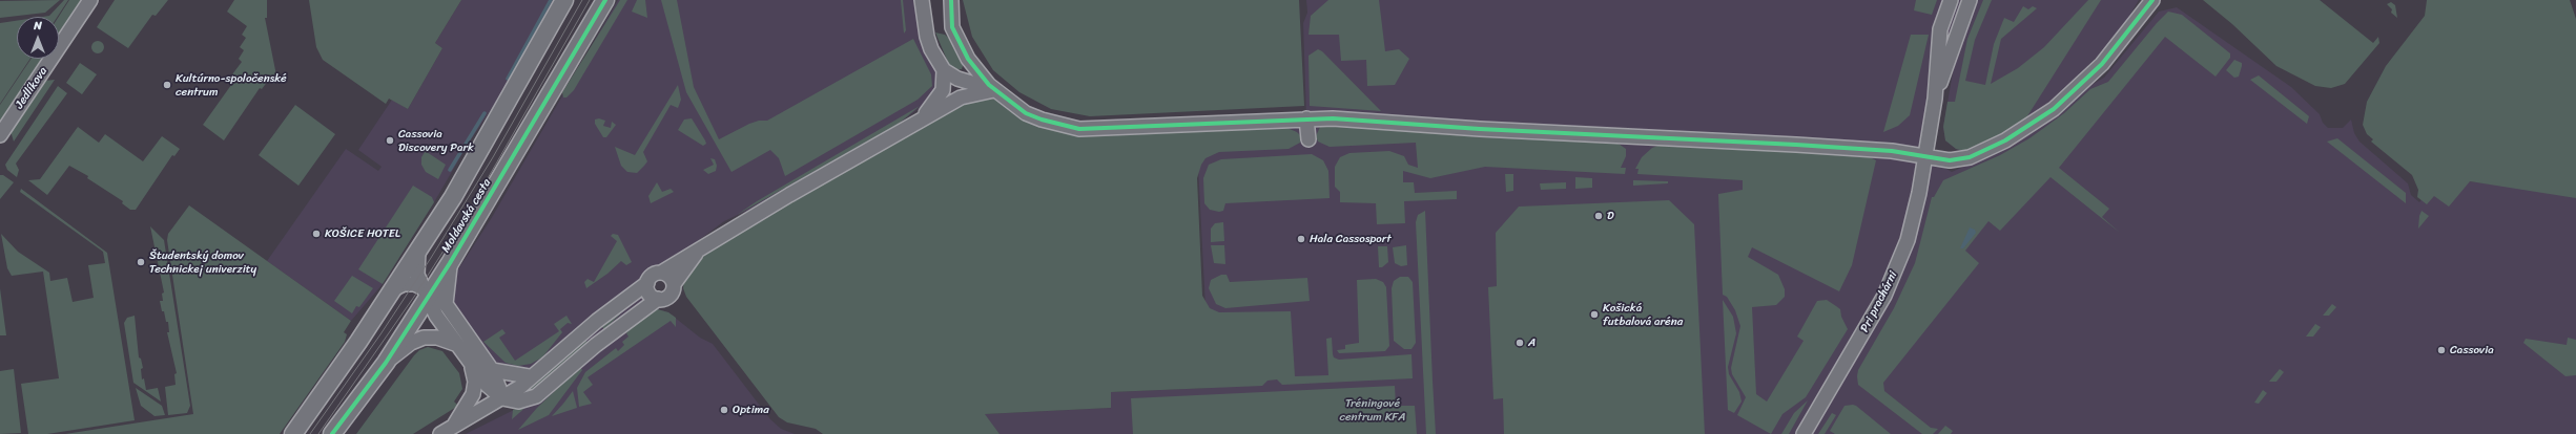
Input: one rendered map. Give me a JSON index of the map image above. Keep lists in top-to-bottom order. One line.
{"streets":{"street":["Jedlíkova","Moldavská cesta","Pri prachárni"]},"parks":["Tréningové centrum KFA"],"places":["Kultúrno-spoločenské centrum","Cassovia Discovery Park","D","KOŠICE HOTEL","Hala Cassosport","Študentský domov Technickej univerzity","Košická futbalová aréna","A","Cassovia","Optima"],"north":"top"}
